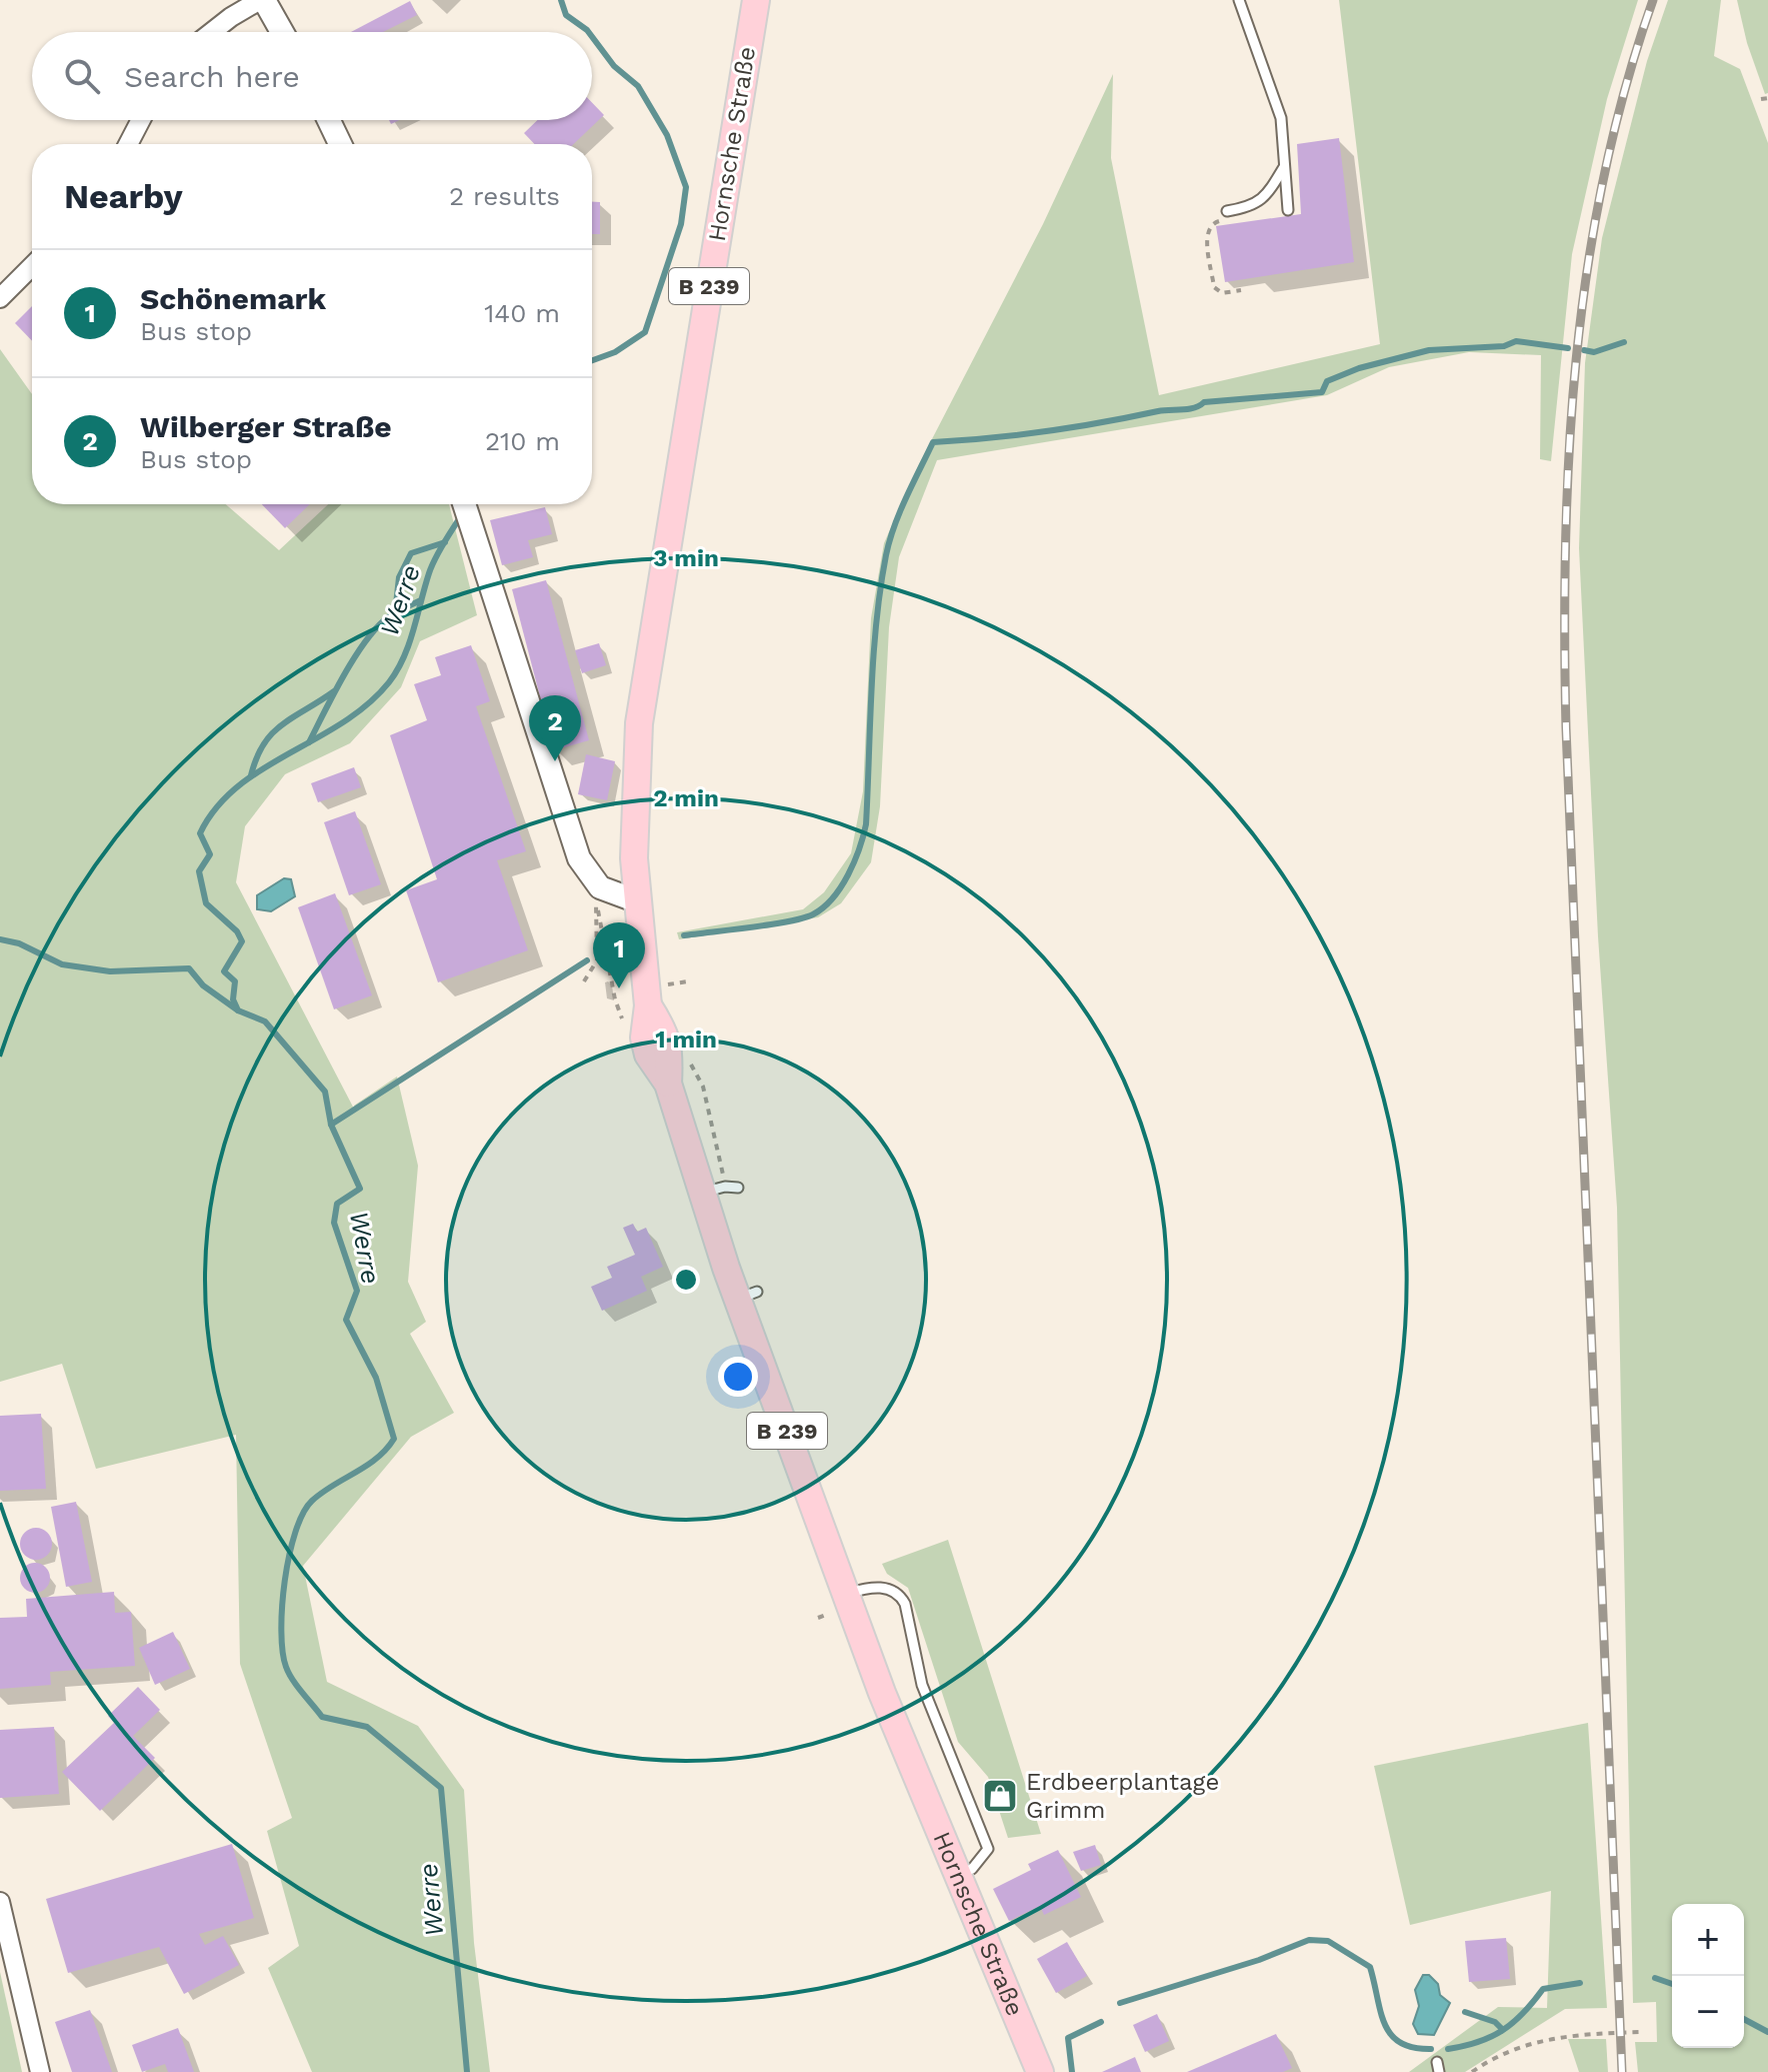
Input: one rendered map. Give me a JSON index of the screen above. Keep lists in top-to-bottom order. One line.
{"streets":{"main road":["Hornsche Straße","B 239"]},"crossings":[["Hornsche Straße","B 239"]],"water":["Werre"],"places":{"shop":["Erdbeerplantage Grimm"]},"page":{"search":"Search here","heading":["Nearby","2 results"],"list":[{"mark":"1","name":"Schönemark","note":"Bus stop","value":"140 m"},{"mark":"2","name":"Wilberger Straße","note":"Bus stop","value":"210 m"}],"pins":["2","1"],"map_buttons":["+","−"]},"rings":["3 min","2 min","1 min"]}
